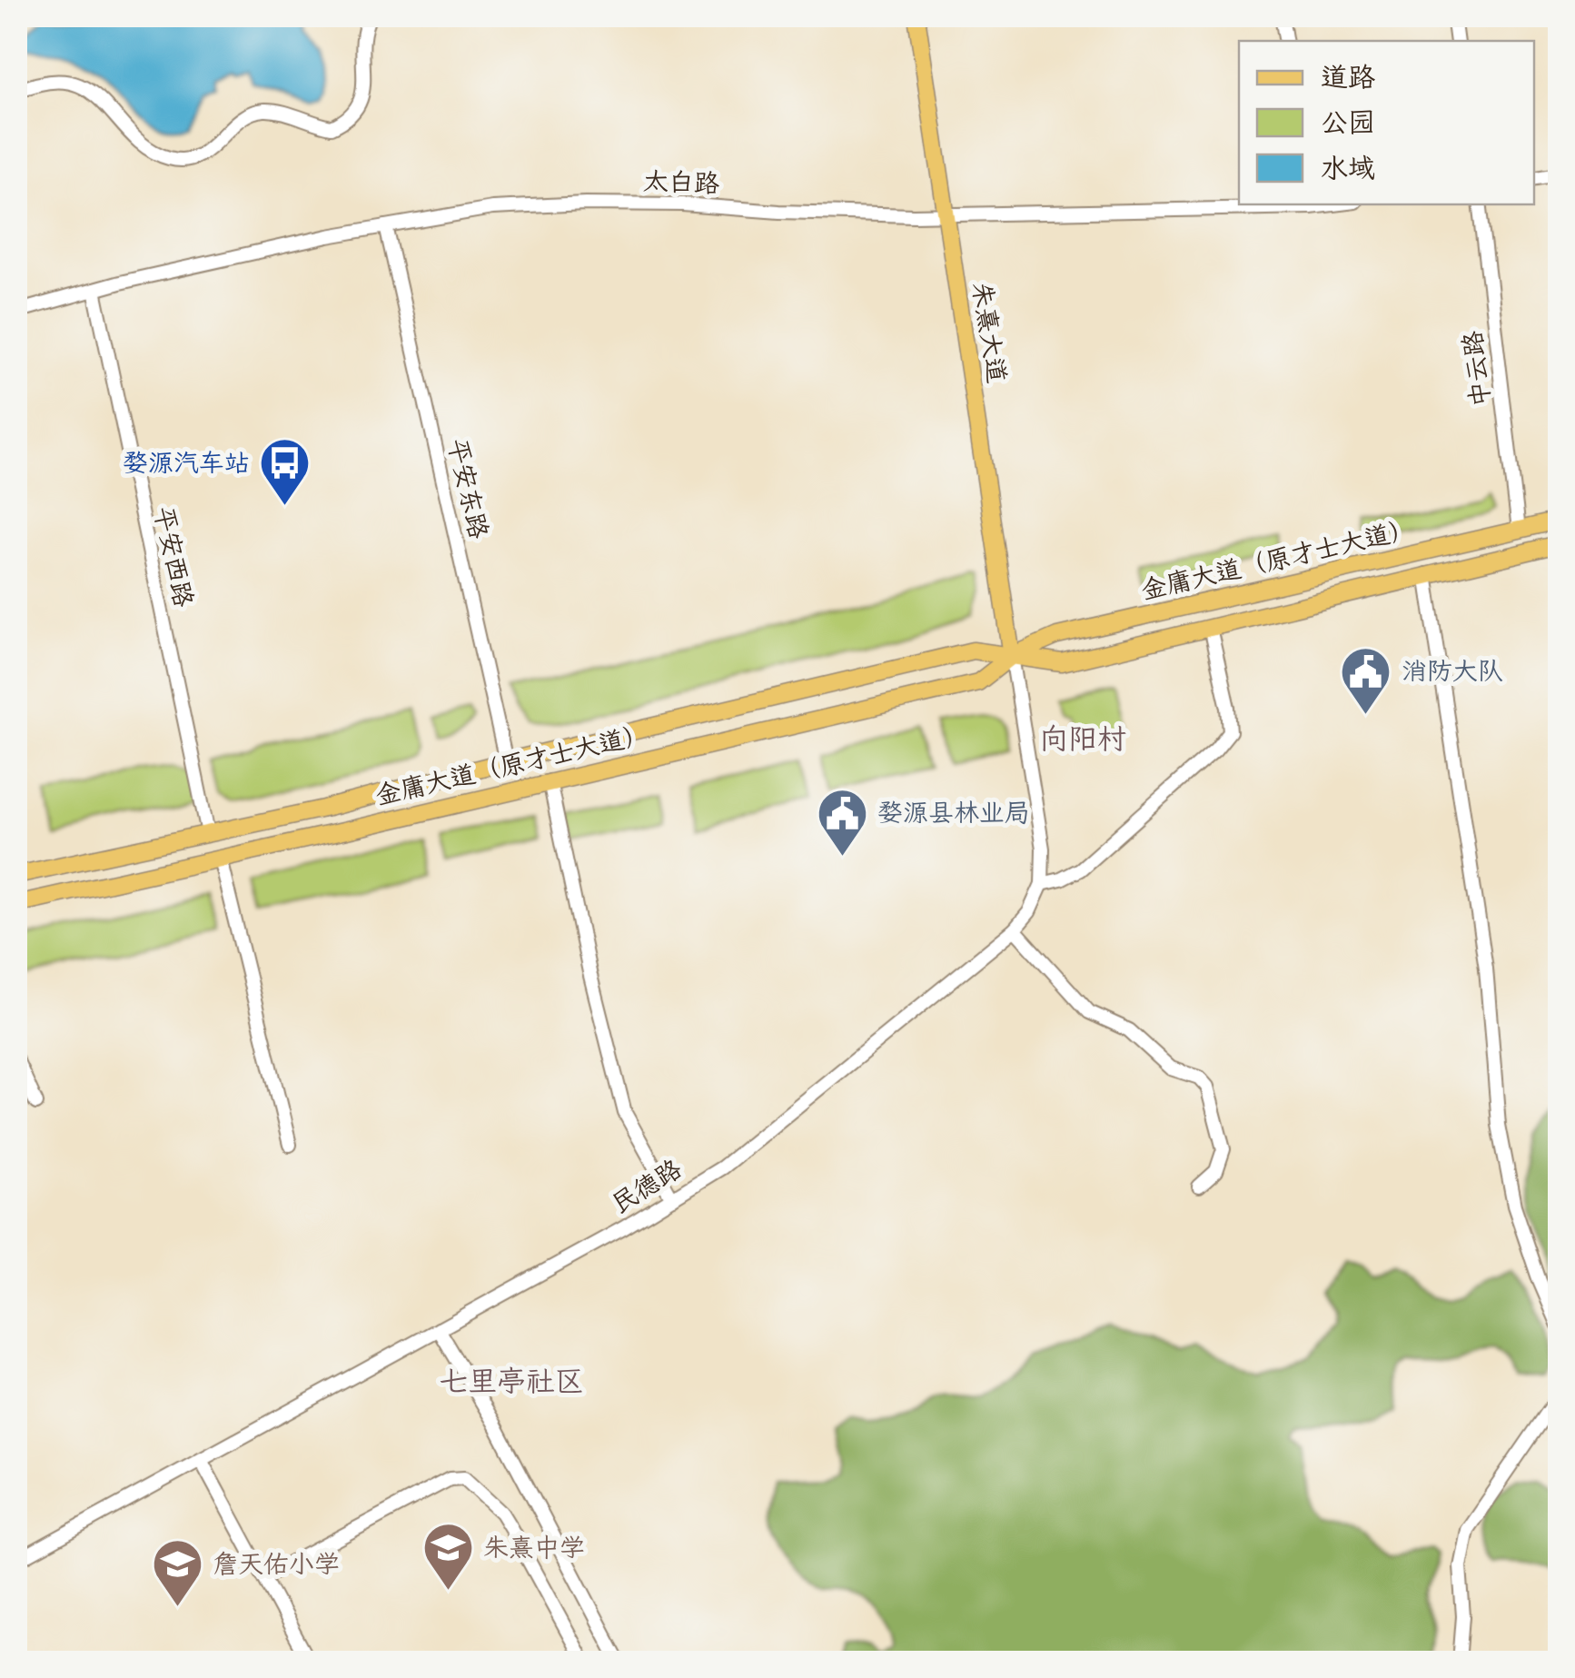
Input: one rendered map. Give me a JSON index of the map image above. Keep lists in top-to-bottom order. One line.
{"streets":{"main road":["朱熹大道","金庸大道（原才士大道）"],"street":["太白路","中云路","平安东路","平安西路","民德路"]},"crossings":[["太白路","朱熹大道"],["太白路","平安东路"],["太白路","平安西路"],["朱熹大道","金庸大道（原才士大道）"],["朱熹大道","民德路"],["中云路","金庸大道（原才士大道）"],["平安东路","金庸大道（原才士大道）"],["平安西路","金庸大道（原才士大道）"],["金庸大道（原才士大道）","民德路"]],"districts":["向阳村","七里亭社区"],"places":{"bus stop":["婺源汽车站"],"public building":["消防大队","婺源县林业局"],"school or university":["朱熹中学","詹天佑小学"]},"legend":["道路","公园","水域"]}
